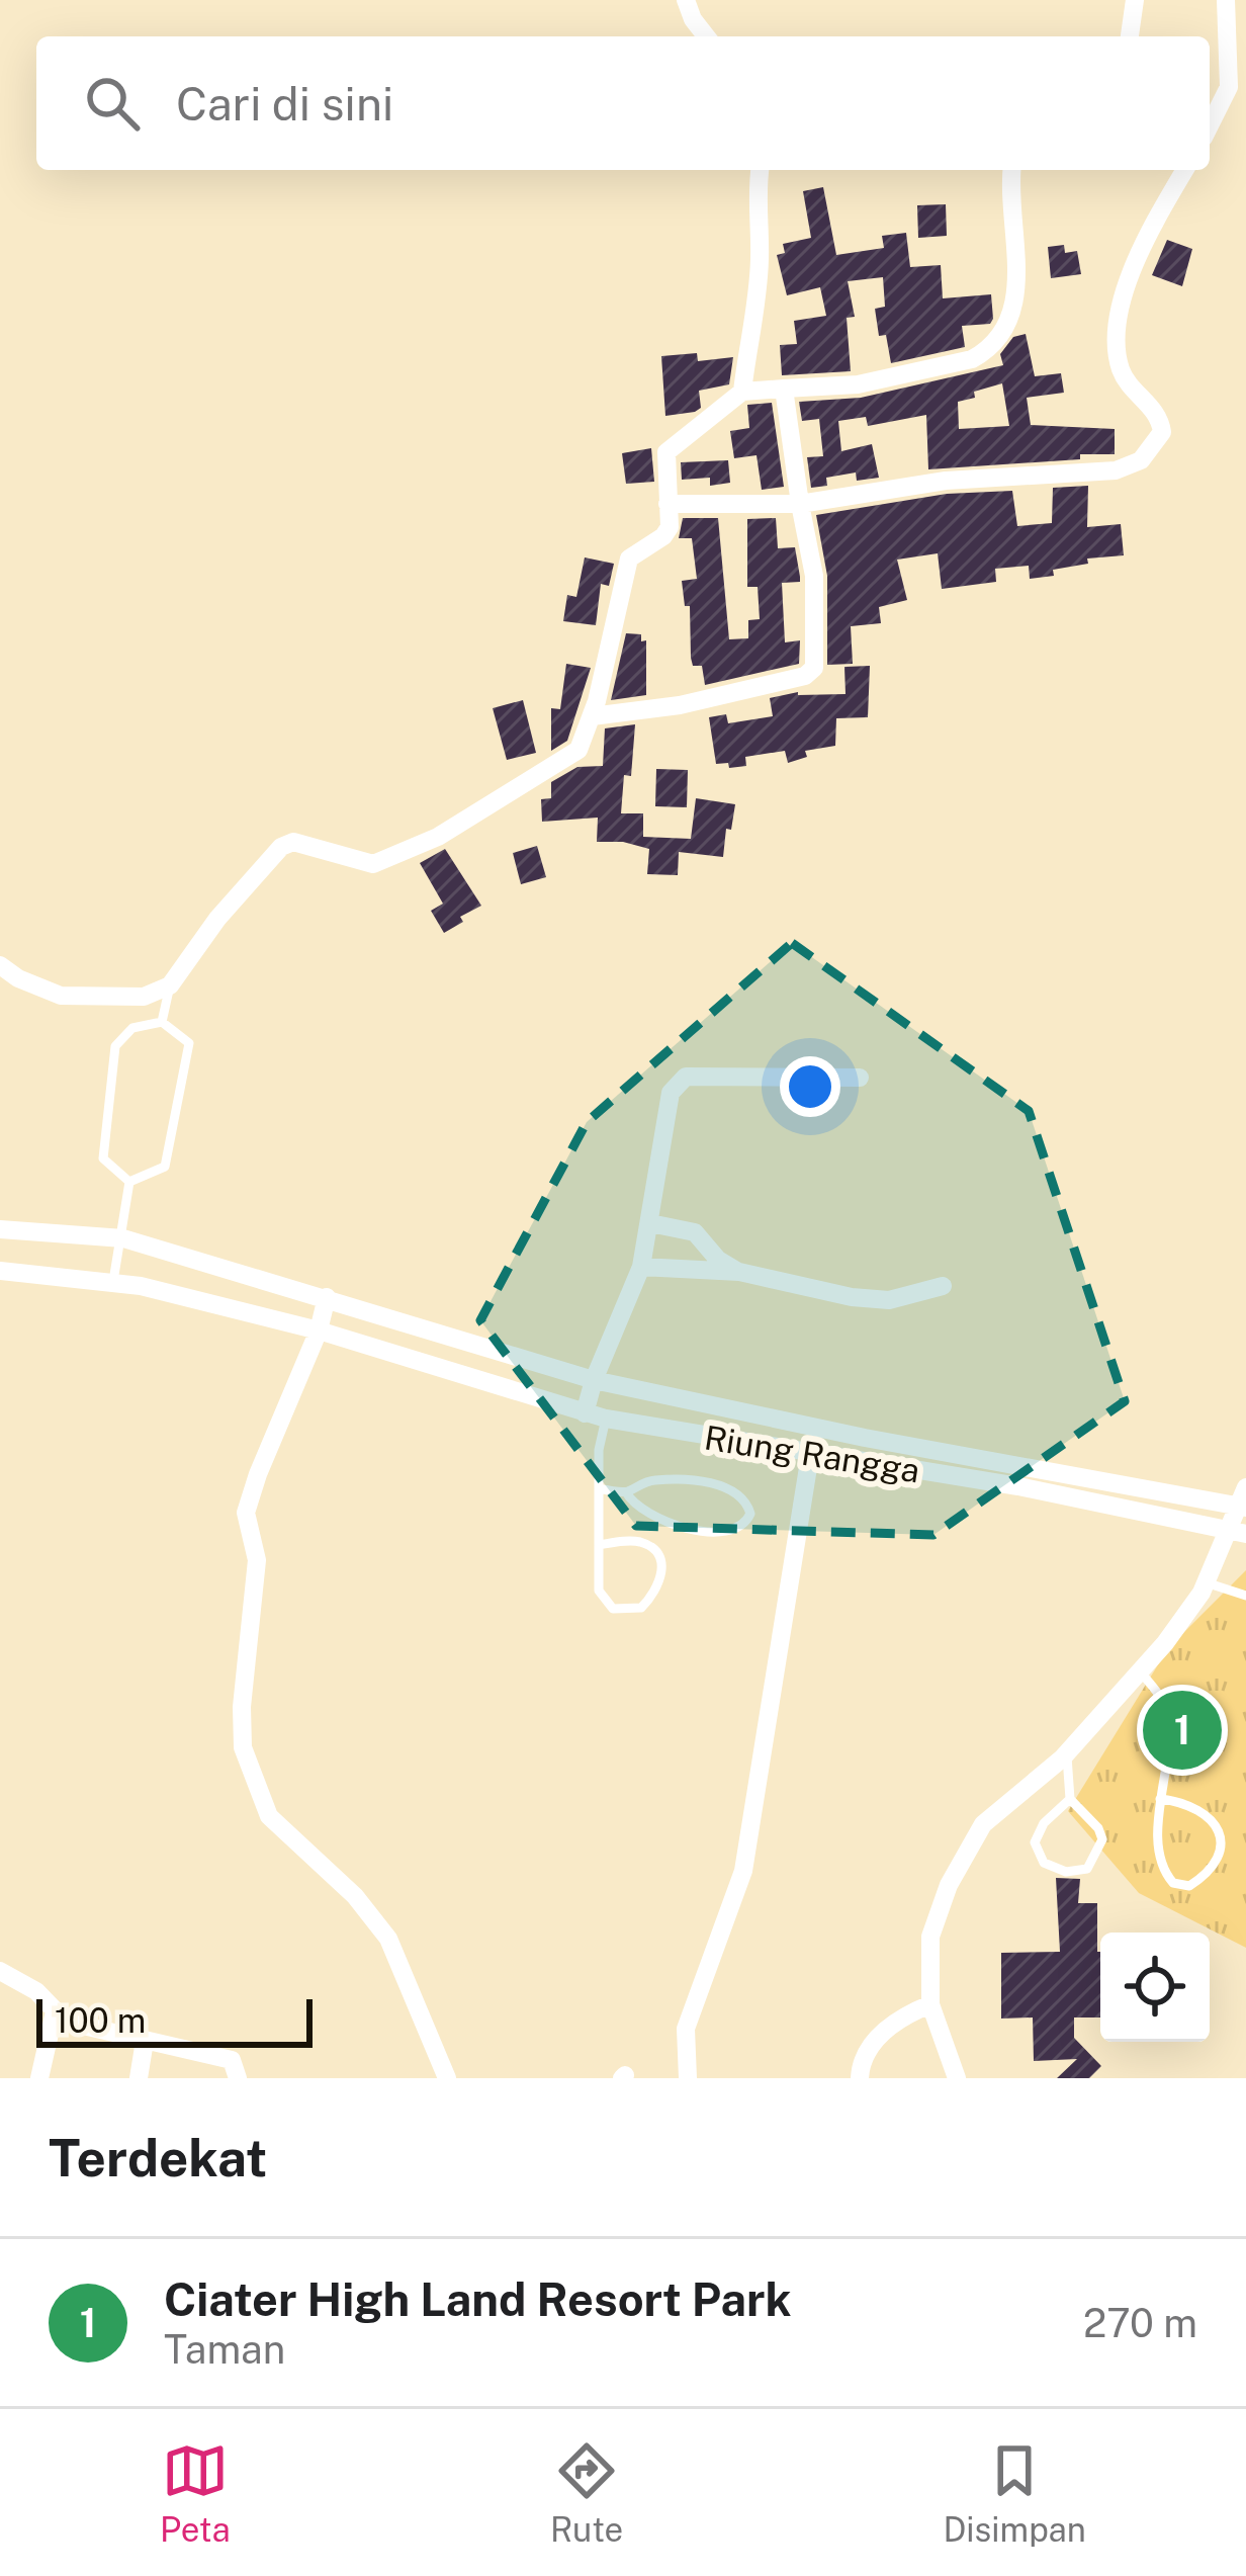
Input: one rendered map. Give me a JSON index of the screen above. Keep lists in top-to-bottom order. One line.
{"streets":{"street":["Riung Rangga"]},"scale_bar":"100 m","page":{"search":"Cari di sini","pins":"1","scale":"100 m","heading":"Terdekat","list":[{"mark":"1","name":"Ciater High Land Resort Park","note":"Taman","value":"270 m"}],"nav":["Peta","Rute","Disimpan"]}}
